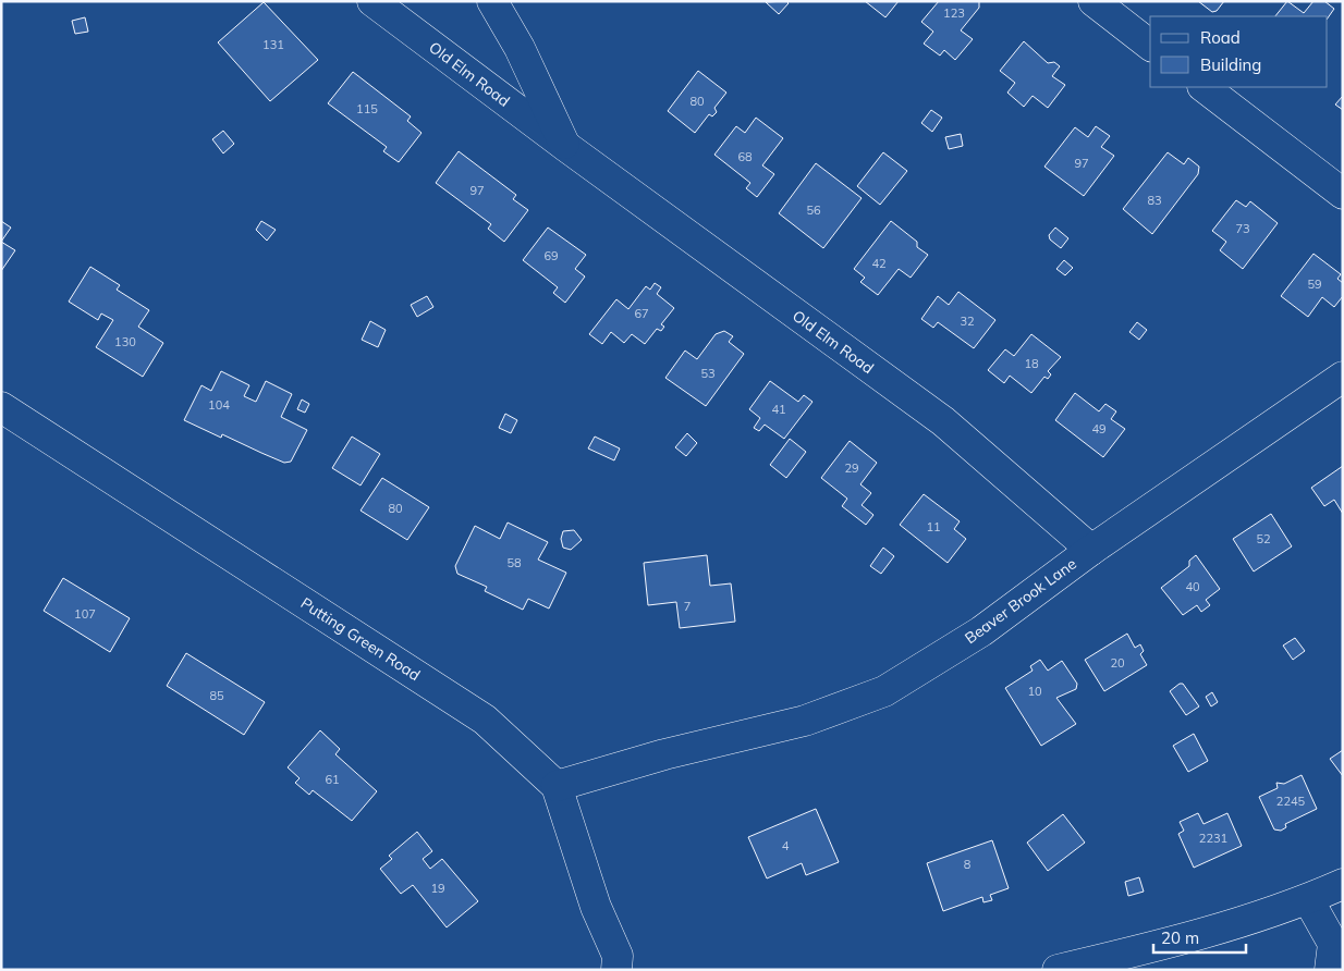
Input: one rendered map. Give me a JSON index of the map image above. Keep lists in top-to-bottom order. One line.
{"streets":{"street":["Old Elm Road","Beaver Brook Lane","Putting Green Road"]},"crossings":[["Old Elm Road","Beaver Brook Lane"],["Beaver Brook Lane","Putting Green Road"]],"house_numbers":["123","131","80","115","68","97","97","83","56","73","69","42","59","67","32","130","18","53","104","41","49","29","80","11","52","58","40","7","107","20","10","85","61","2245","2231","4","8","19"],"legend":["Road","Building"],"scale_bar":"20 m"}
